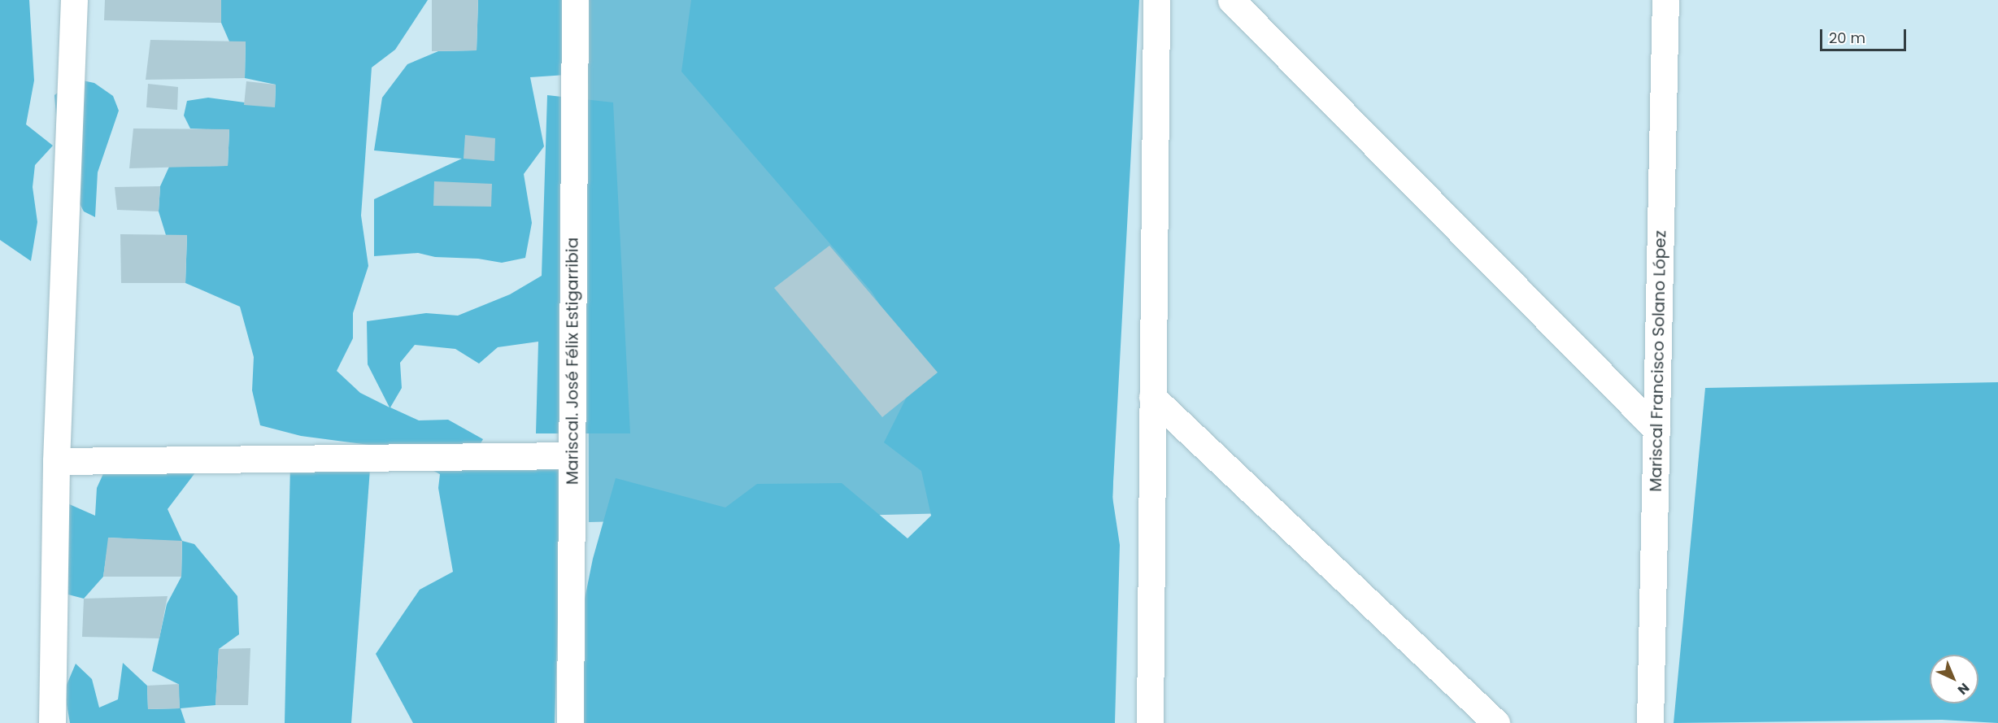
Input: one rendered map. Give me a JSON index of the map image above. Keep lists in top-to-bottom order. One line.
{"streets":{"street":["Mariscal. José Félix Estigarribia","Mariscal Francisco Solano López"]},"scale_bar":"20 m","north":"bottom right"}
